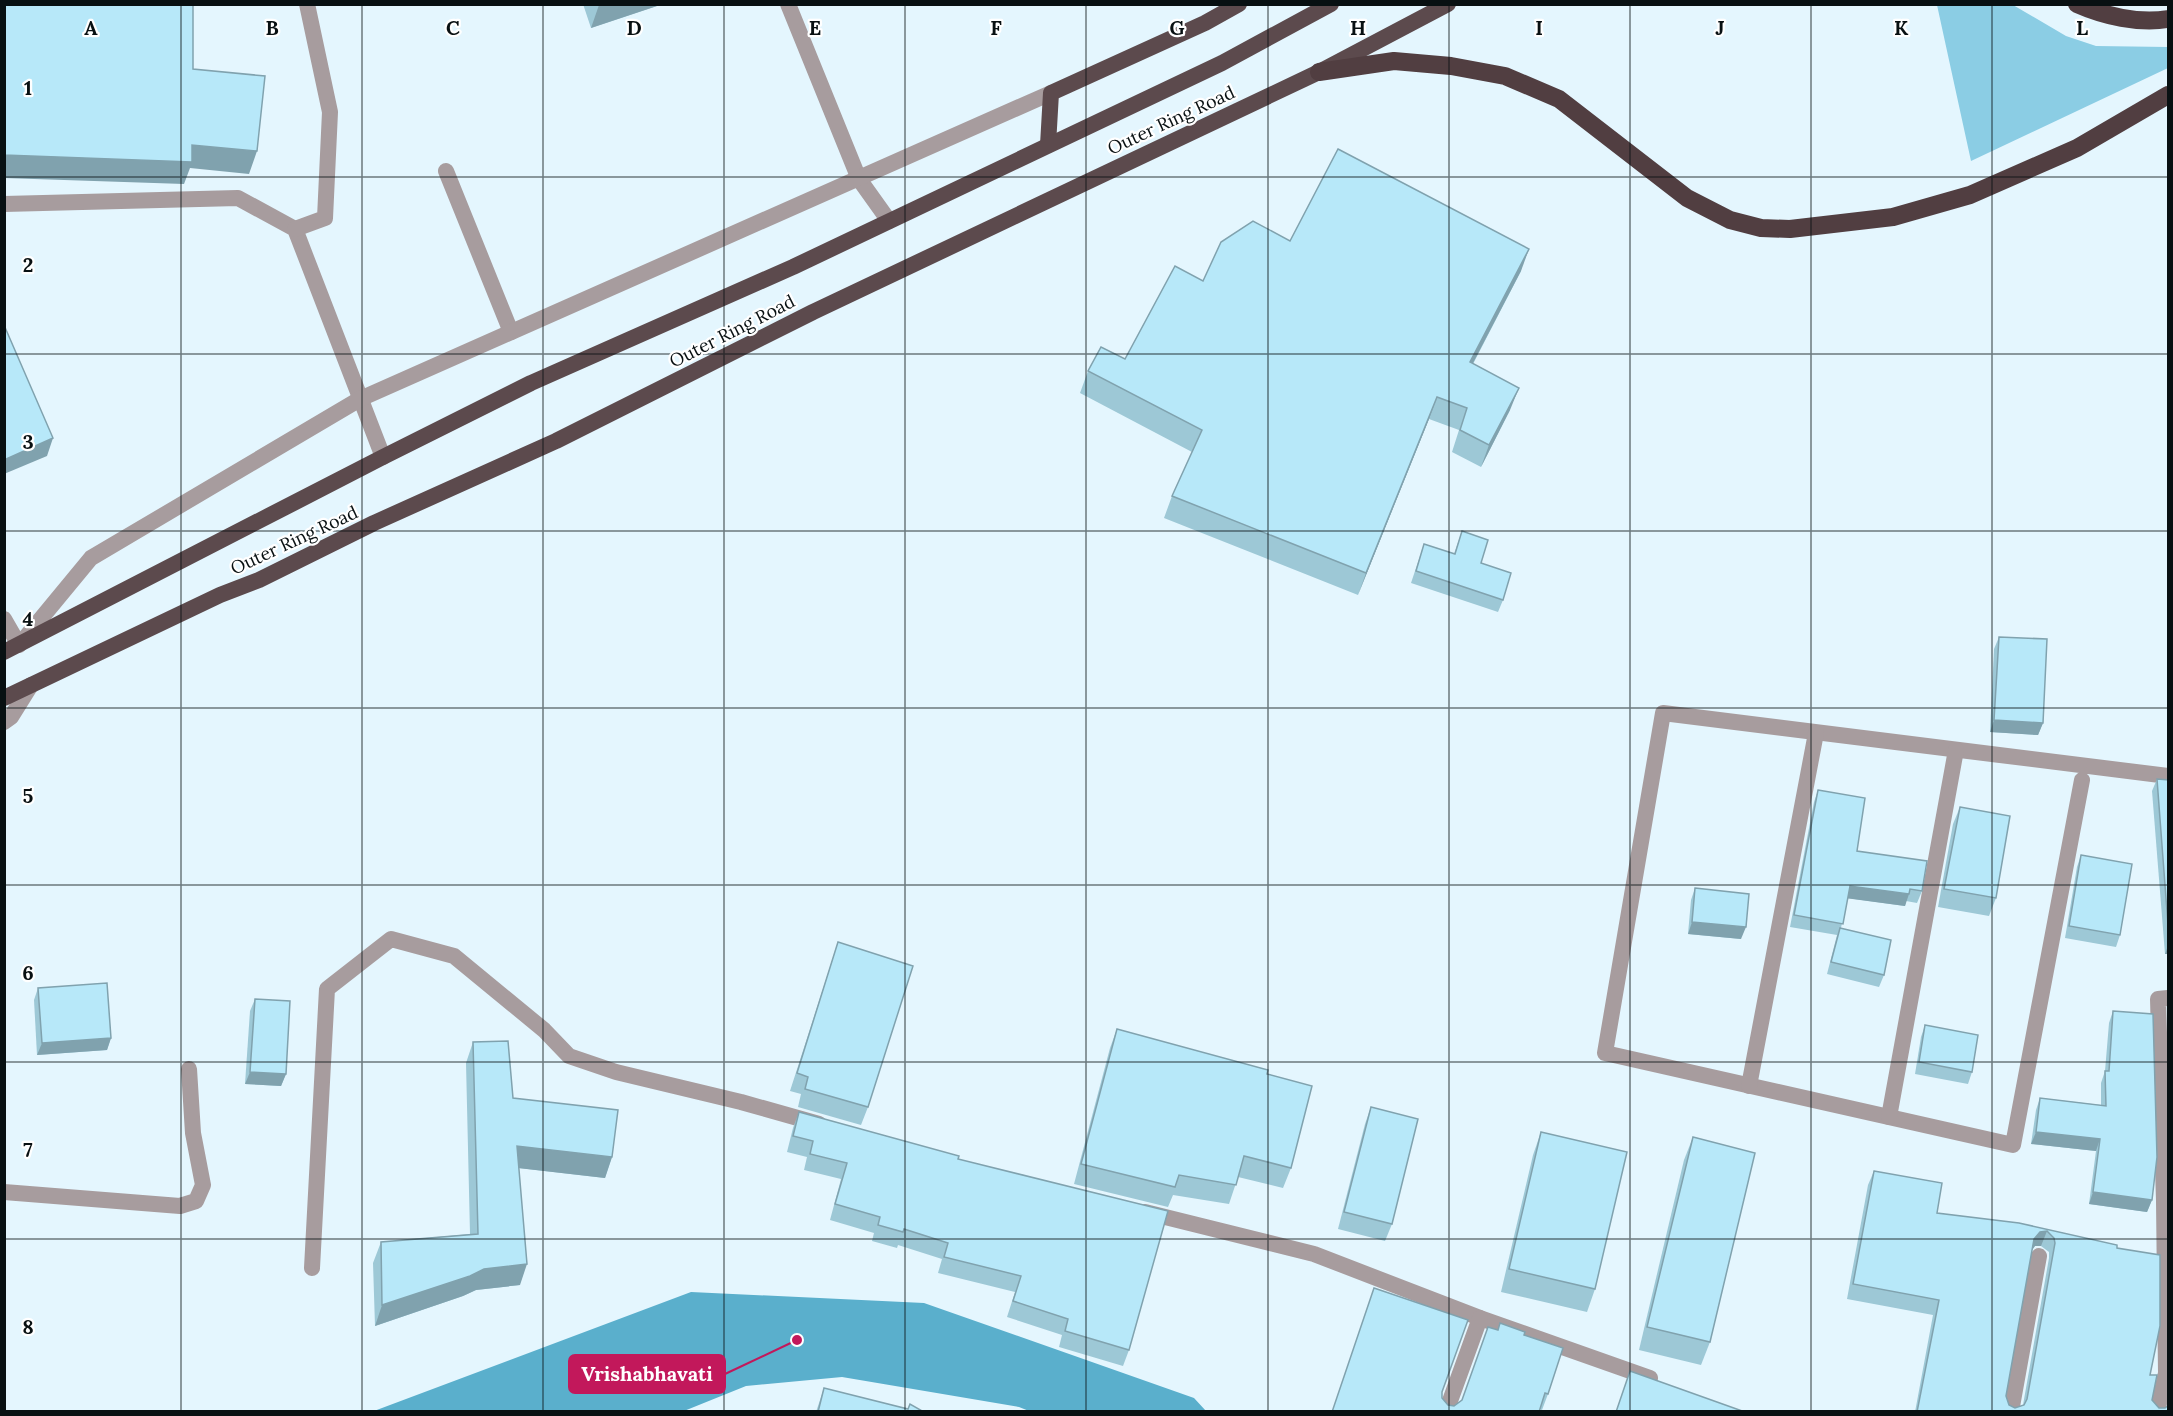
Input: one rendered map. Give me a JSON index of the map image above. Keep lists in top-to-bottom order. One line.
{"streets":{"highway":["Outer Ring Road"]},"places":["Vrishabhavati"],"grid":{"columns":["A","B","C","D","E","F","G","H","I","J","K","L"],"rows":["1","2","3","4","5","6","7","8"]}}
